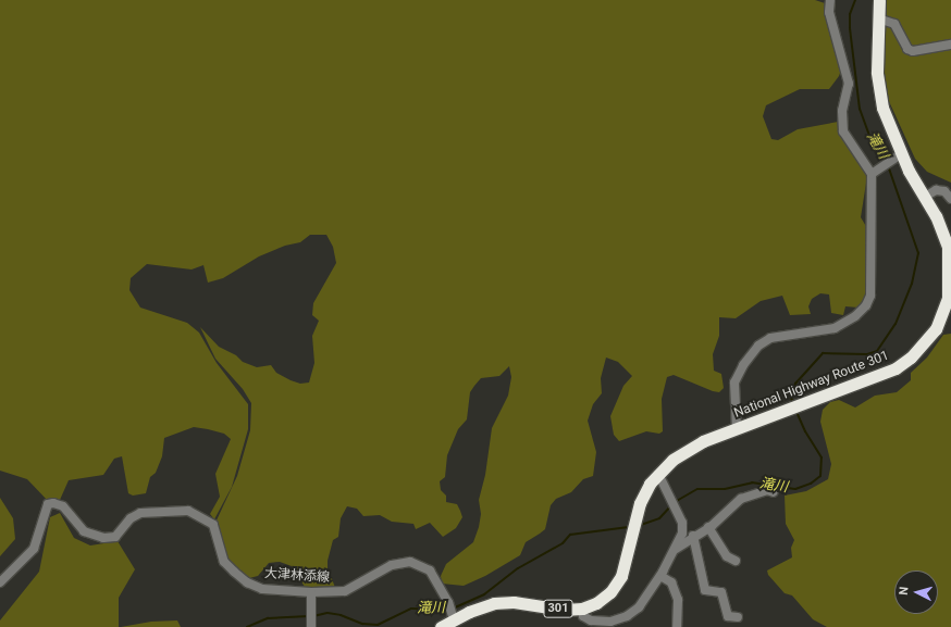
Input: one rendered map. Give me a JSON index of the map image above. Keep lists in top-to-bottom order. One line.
{"streets":{"highway":["National Highway Route 301","301"],"street":["大津林添線"]},"crossings":[["National Highway Route 301","大津林添線"]],"water":["滝川"],"north":"left"}
